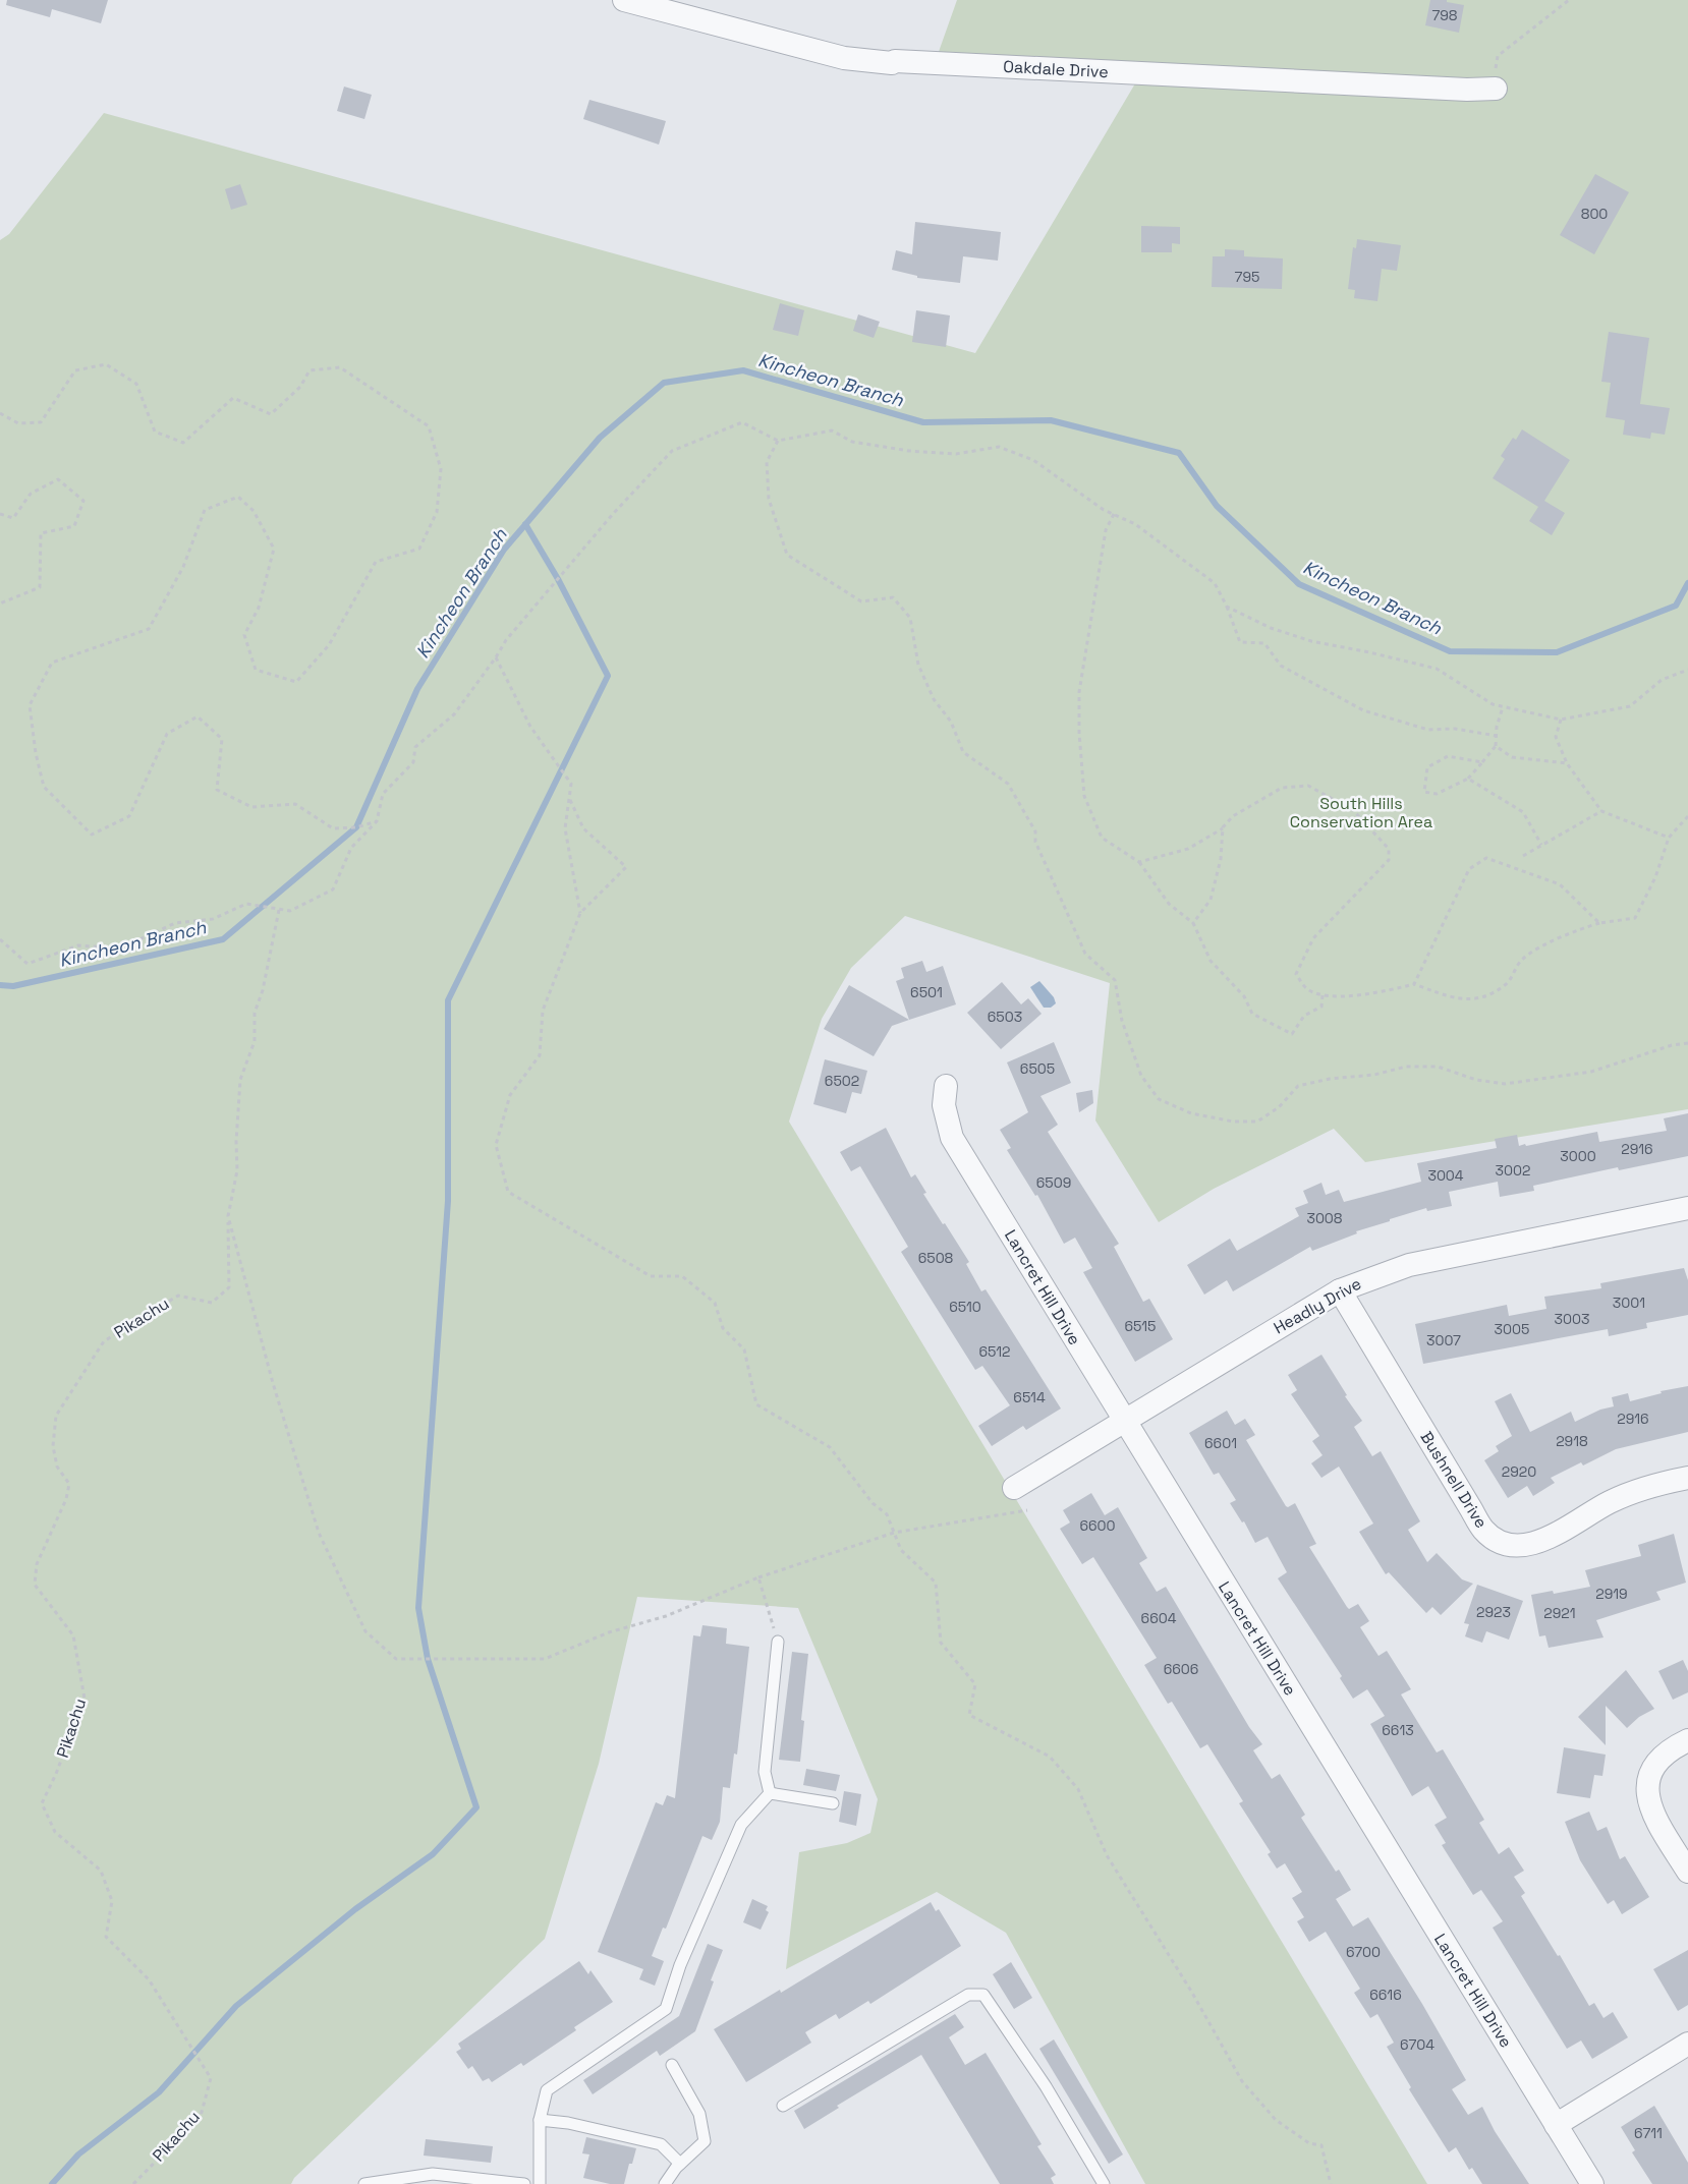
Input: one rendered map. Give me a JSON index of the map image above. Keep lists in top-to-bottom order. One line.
{"streets":{"street":["Oakdale Drive","Lancret Hill Drive","Headly Drive","Bushnell Drive"],"path":["Pikachu"]},"crossings":[["Lancret Hill Drive","Headly Drive"],["Headly Drive","Bushnell Drive"]],"water":["Kincheon Branch"],"parks":["South Hills Conservation Area"],"house_numbers":["798","800","795","6501","6503","6505","6502","2916","3000","3002","3004","6509","3008","6508","3001","6510","3003","6515","3005","3007","6512","6514","2916","2918","6601","2920","6600","2919","2923","2921","6604","6606","6613","6700","6616","6704","6711"]}
